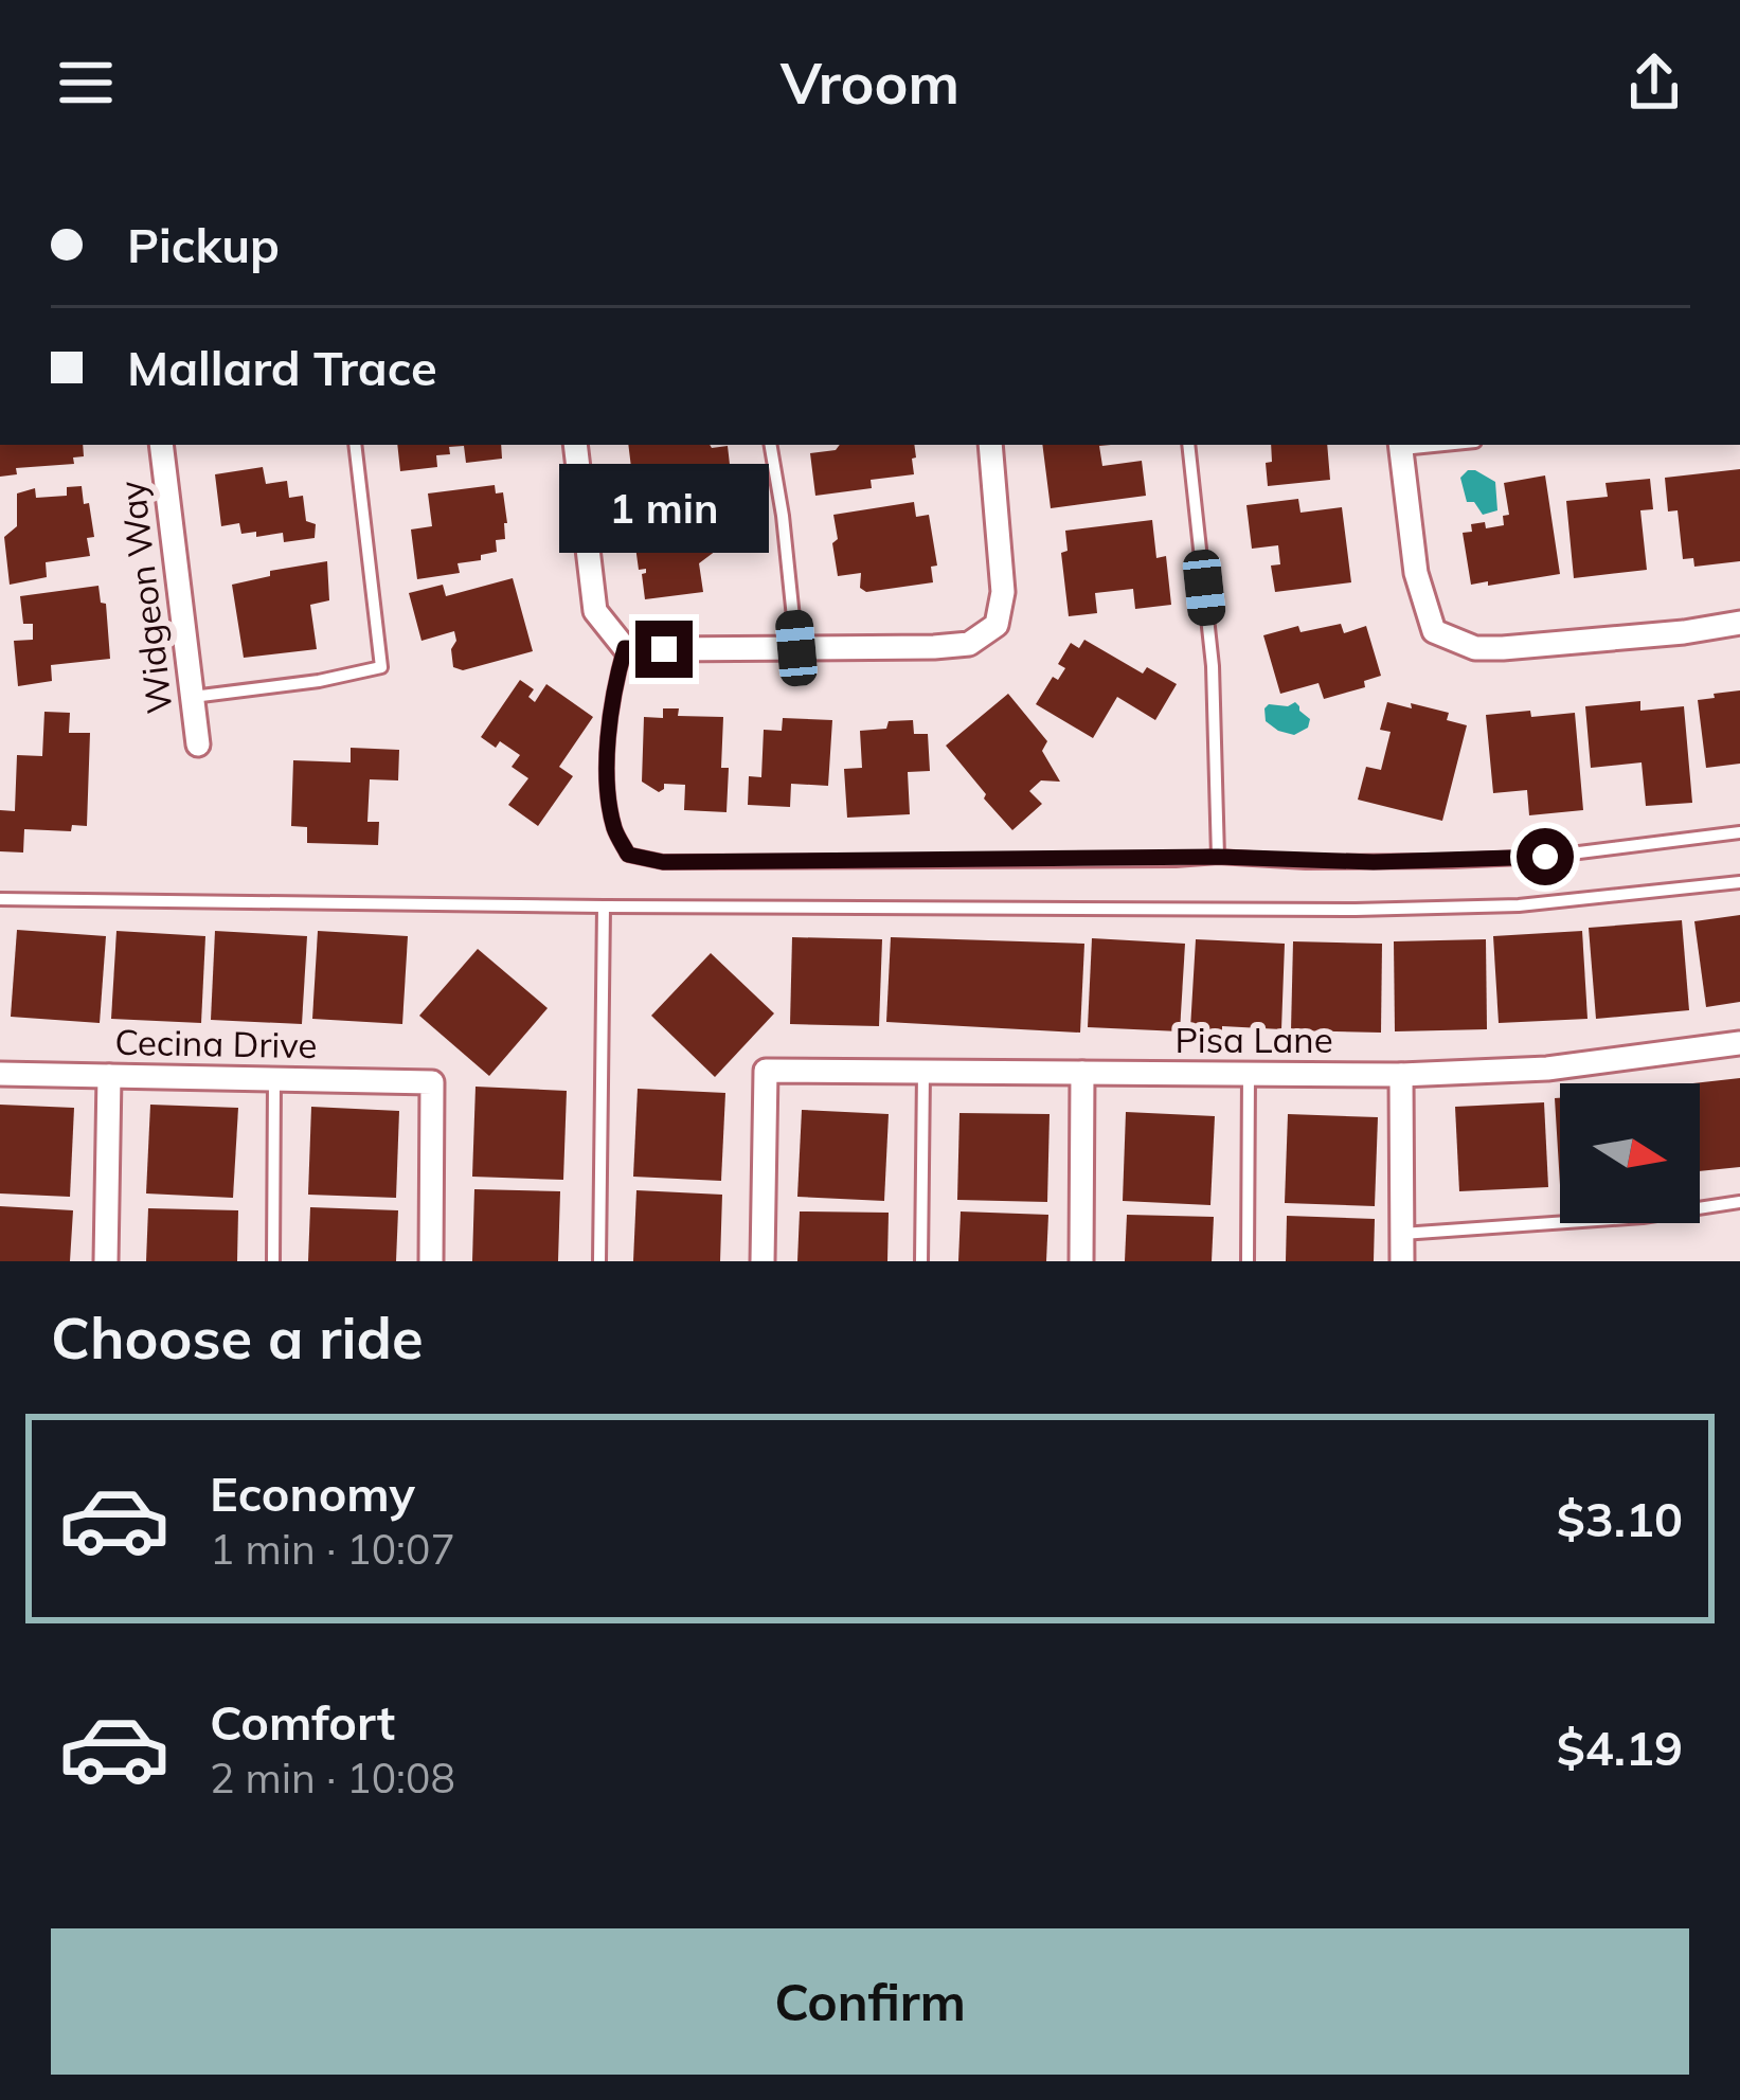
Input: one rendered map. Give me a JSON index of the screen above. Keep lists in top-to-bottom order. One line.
{"streets":{"street":["Widgeon Way","Pisa Lane","Cecina Drive"]},"north":"right","page":{"header":"Vroom","banner":["Pickup","Mallard Trace"],"bubble":"1 min","heading":"Choose a ride","list":[{"name":"Economy","note":"1 min · 10:07","value":"$3.10"},{"name":"Comfort","note":"2 min · 10:08","value":"$4.19"}],"buttons":"Confirm"}}
